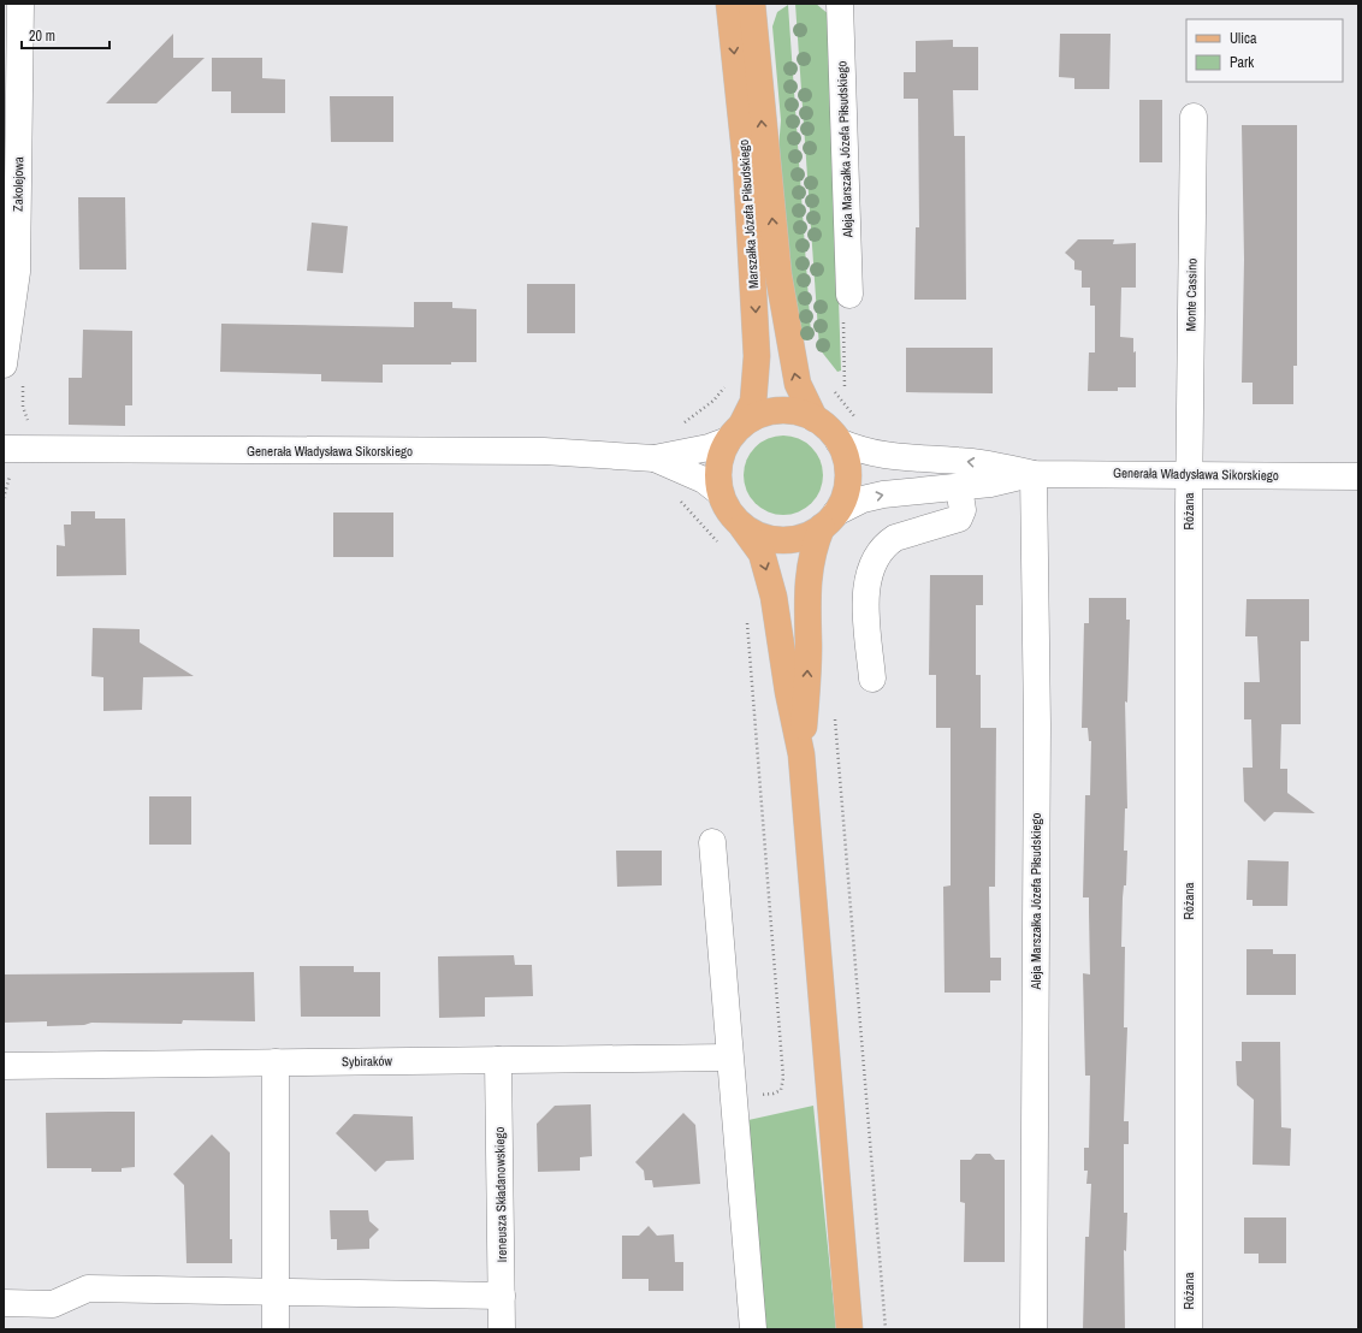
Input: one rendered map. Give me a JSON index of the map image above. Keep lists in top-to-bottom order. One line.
{"streets":{"main road":["Marszałka Józefa Piłsudskiego"],"street":["Aleja Marszałka Józefa Piłsudskiego","Zakolejowa","Monte Cassino","Generała Władysława Sikorskiego","Różana","Sybiraków","Ireneusza Składanowskiego"]},"crossings":[["Aleja Marszałka Józefa Piłsudskiego","Generała Władysława Sikorskiego"],["Marszałka Józefa Piłsudskiego","Generała Władysława Sikorskiego"],["Monte Cassino","Generała Władysława Sikorskiego"],["Monte Cassino","Różana"],["Generała Władysława Sikorskiego","Różana"],["Sybiraków","Ireneusza Składanowskiego"]],"legend":["Ulica","Park"],"scale_bar":"20 m"}
